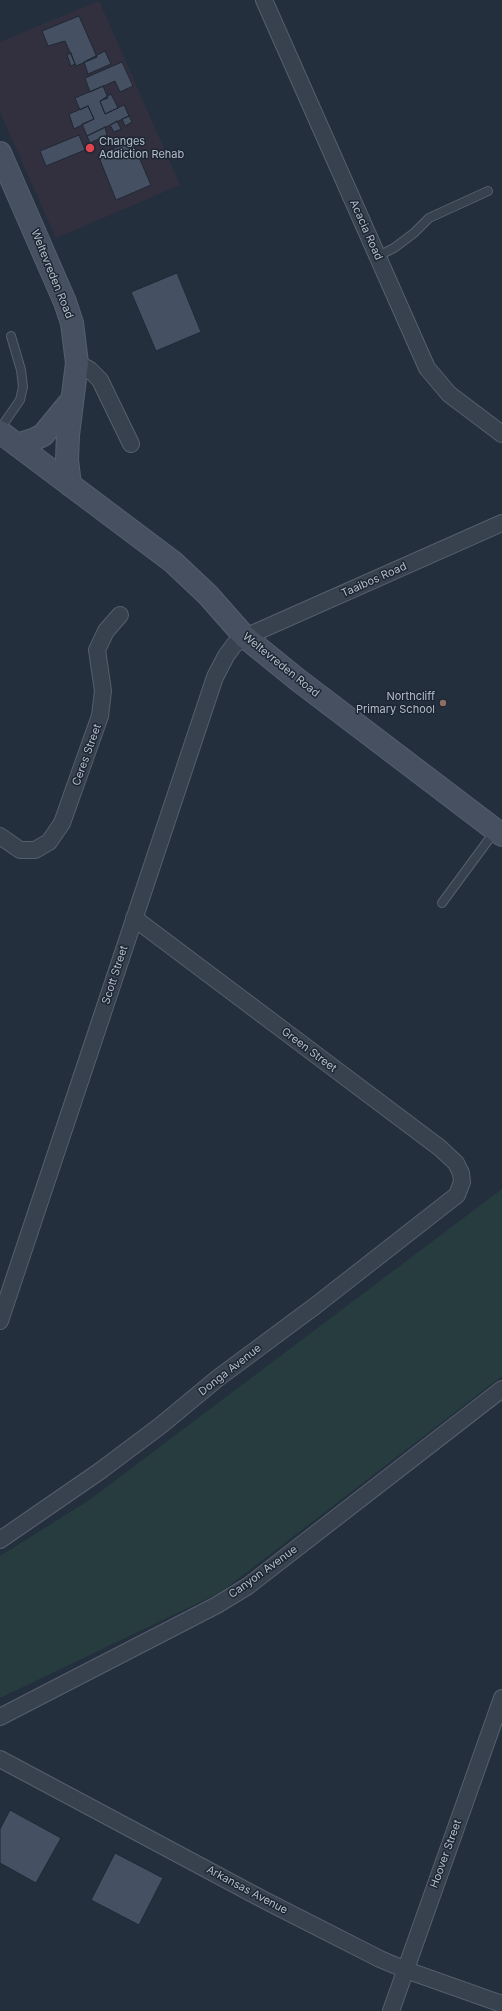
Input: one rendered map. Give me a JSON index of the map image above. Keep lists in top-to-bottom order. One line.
{"streets":{"main road":["Weltevreden Road"],"street":["Acacia Road","Taaibos Road","Ceres Street","Scott Street","Green Street","Donga Avenue","Canyon Avenue","Hoover Street","Arkansas Avenue"]},"crossings":[["Weltevreden Road","Taaibos Road"],["Weltevreden Road","Scott Street"],["Taaibos Road","Scott Street"],["Scott Street","Green Street"],["Green Street","Donga Avenue"],["Hoover Street","Arkansas Avenue"]],"places":["Changes Addiction Rehab","Northcliff Primary School"]}
